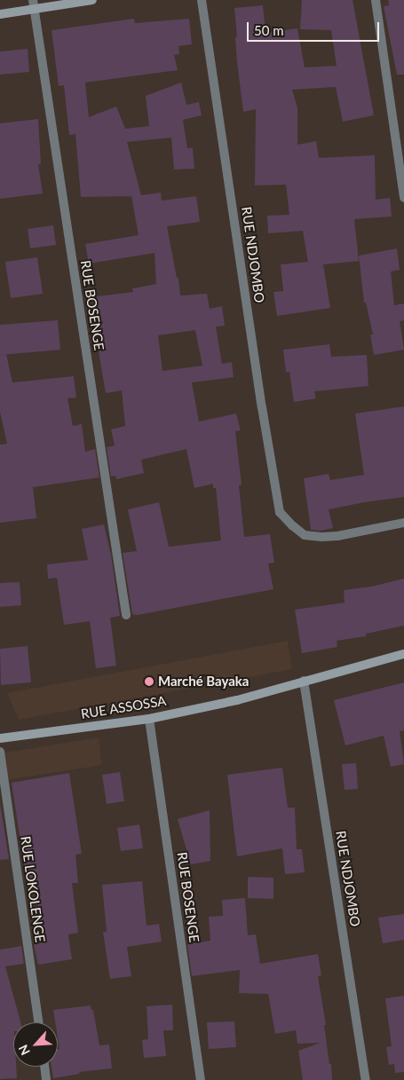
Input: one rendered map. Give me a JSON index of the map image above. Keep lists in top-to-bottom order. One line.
{"streets":{"street":["RUE NDJOMBO","RUE BOSENGE","RUE ASSOSSA","RUE LOKOLENGE"]},"crossings":[["RUE NDJOMBO","RUE ASSOSSA"],["RUE BOSENGE","RUE ASSOSSA"]],"places":["Marché Bayaka"],"scale_bar":"50 m","north":"bottom left"}
